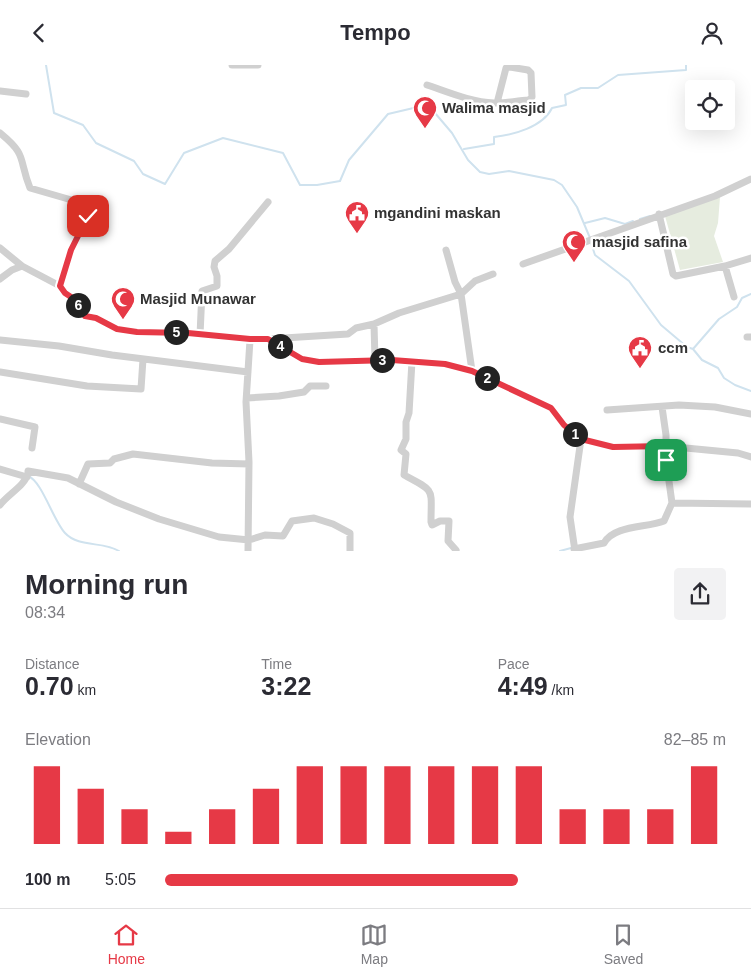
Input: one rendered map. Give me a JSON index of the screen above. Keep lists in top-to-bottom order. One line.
{"places":{"mosque":["Walima masjid","masjid safina","Masjid Munawar"],"public building":["mgandini maskan","ccm"]},"page":{"header":"Tempo","pins":["6","5","4","3","2","1"],"heading":["Morning run","08:34"],"stats":[["Distance","0.70 km"],["Time","3:22"],["Pace","4:49 /km"]],"chart":["Elevation","82–85 m"],"list":[{"name":"100 m","note":"5:05"}],"tabs":["Home","Map","Saved"]}}
